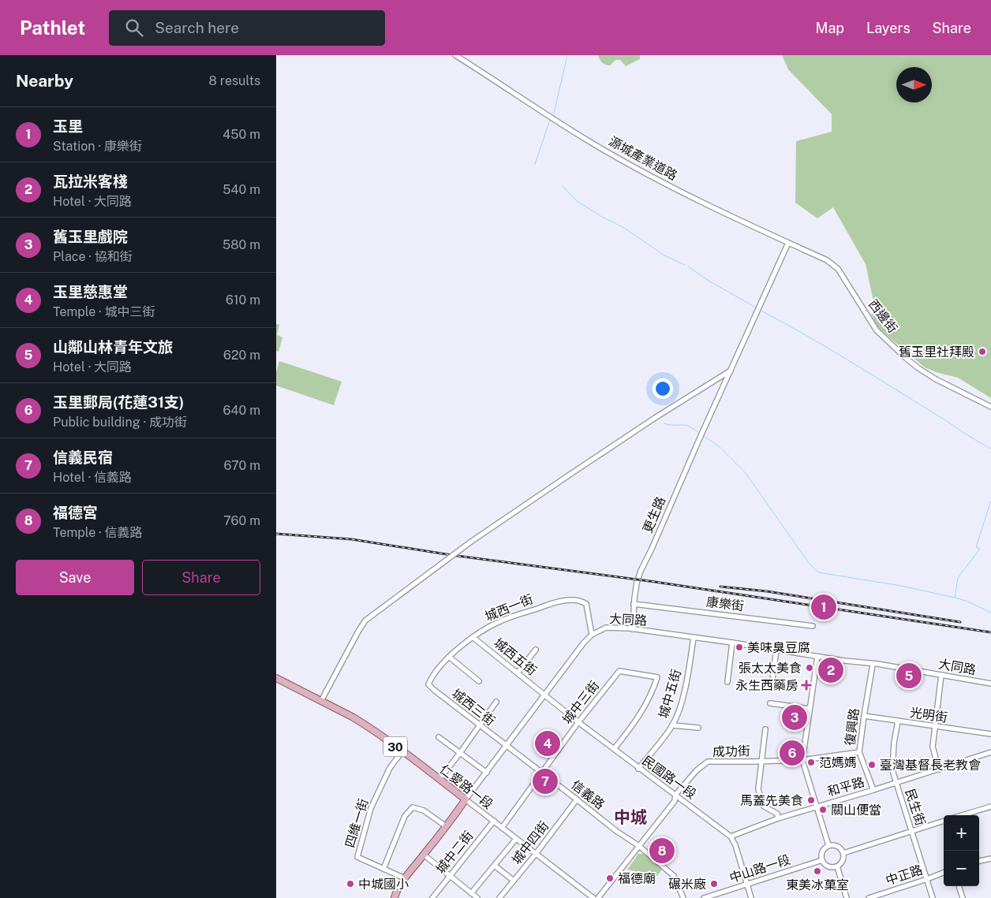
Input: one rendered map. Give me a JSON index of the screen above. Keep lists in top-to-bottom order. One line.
{"streets":{"main road":["大同路","30","仁愛路一段"],"street":["源城產業道路","西邊街","更生路","康樂街","城西一街","城西五街","城中五街","城中三街","城西三街","光明街","復興路","成功街","民國路一段","和平路","信義路","民生街","四維一街","城中四街","城中二街","中山路一段","中正路"]},"crossings":[["源城產業道路","西邊街"],["源城產業道路","更生路"],["更生路","康樂街"],["更生路","大同路"],["城西一街","大同路"],["城西一街","城西五街"],["城西一街","城西三街"],["大同路","城西五街"],["大同路","城中五街"],["大同路","城西三街"],["大同路","復興路"],["大同路","民國路一段"],["大同路","仁愛路一段"],["大同路","信義路"],["大同路","四維一街"],["城西五街","民國路一段"],["城中五街","民國路一段"],["城中三街","民國路一段"],["城中三街","仁愛路一段"],["城中三街","信義路"],["城西三街","信義路"],["光明街","復興路"],["光明街","民生街"],["復興路","成功街"],["復興路","和平路"],["30","仁愛路一段"],["成功街","民國路一段"],["成功街","信義路"],["民國路一段","和平路"],["仁愛路一段","四維一街"],["仁愛路一段","城中四街"],["仁愛路一段","城中二街"],["和平路","民生街"],["信義路","城中四街"],["民生街","中正路"]],"districts":["中城"],"places":{"other":["舊玉里社拜殿","美味臭豆腐","張太太美食","范媽媽","臺灣基督長老教會","馬蓋先美食","關山便當","東美冰菓室","福德廟","中城國小","碾米廠"],"health":["永生西藥房"]},"north":"right","page":{"header":"Pathlet","search":"Search here","nav":["Map","Layers","Share"],"heading":["Nearby","8 results"],"list":[{"mark":"1","name":"玉里","note":"Station · 康樂街","value":"450 m"},{"mark":"2","name":"瓦拉米客棧","note":"Hotel · 大同路","value":"540 m"},{"mark":"3","name":"舊玉里戲院","note":"Place · 協和街","value":"580 m"},{"mark":"4","name":"玉里慈惠堂","note":"Temple · 城中三街","value":"610 m"},{"mark":"5","name":"山鄰山林青年文旅","note":"Hotel · 大同路","value":"620 m"},{"mark":"6","name":"玉里郵局(花蓮31支)","note":"Public building · 成功街","value":"640 m"},{"mark":"7","name":"信義民宿","note":"Hotel · 信義路","value":"670 m"},{"mark":"8","name":"福德宮","note":"Temple · 信義路","value":"760 m"}],"buttons":["Save","Share"],"pins":["1","2","5","3","4","6","7","8"],"map_buttons":["+","−"]}}
